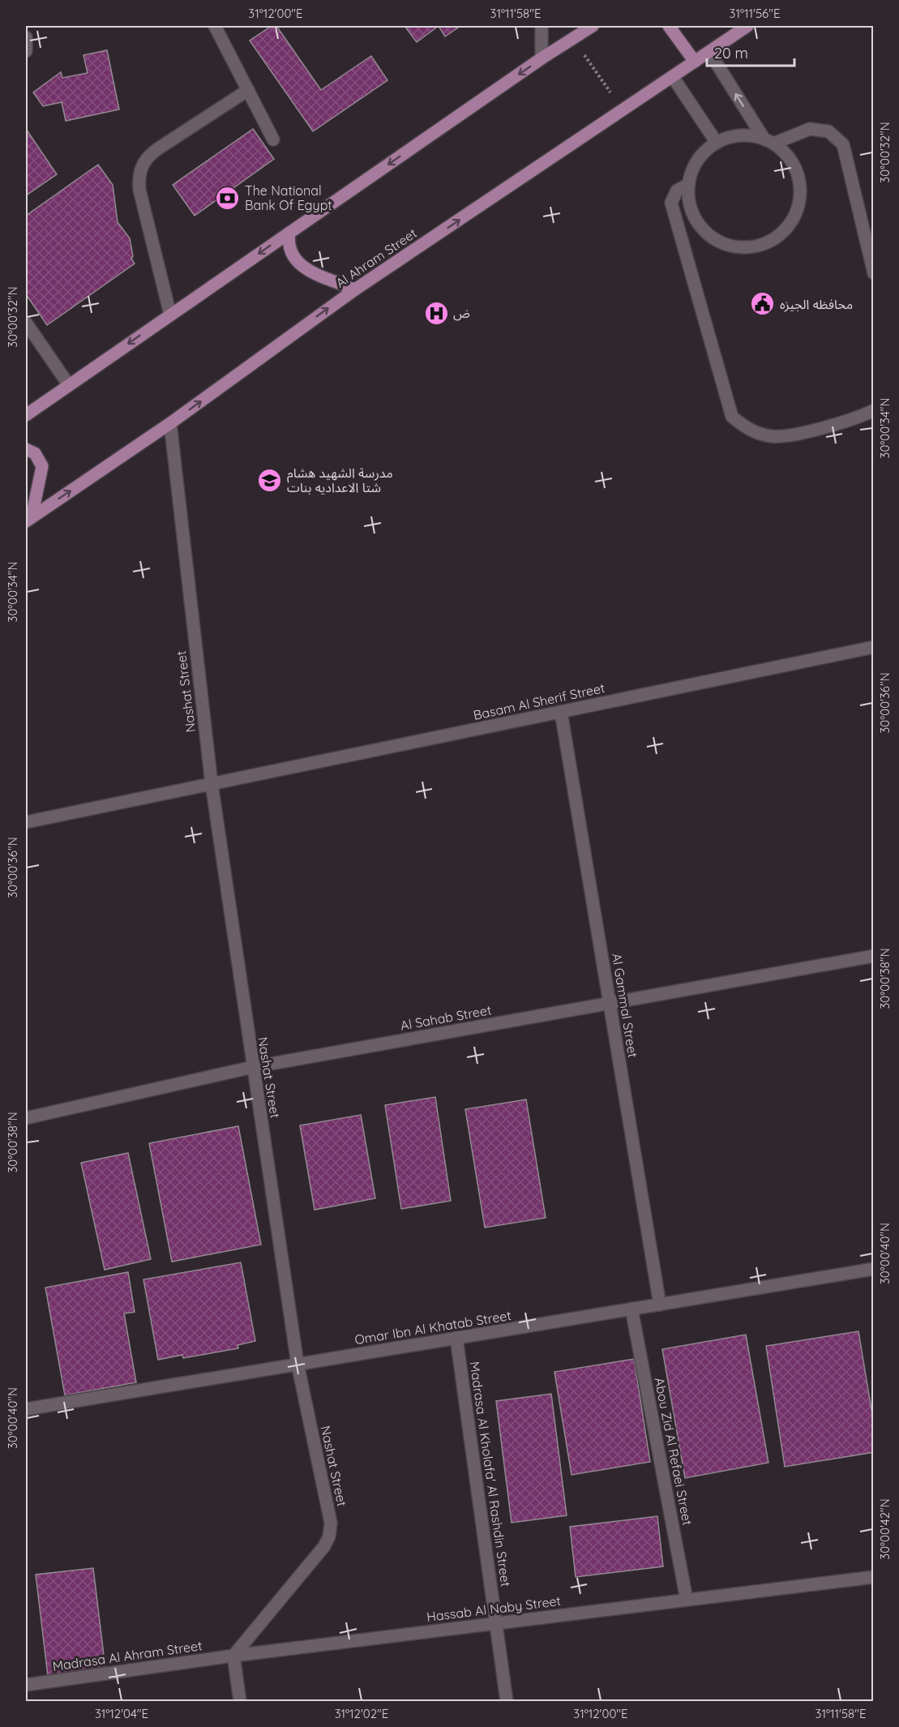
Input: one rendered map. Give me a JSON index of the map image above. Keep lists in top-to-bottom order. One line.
{"streets":{"main road":["Al Ahram Street"],"street":["Nashat Street","Basam Al Sherif Street","Al Gammal Street","Al Sahab Street","Omar Ibn Al Khatab Street","Abou Zid Al Refaei Street","Madrasa Al Kholafa' Al Rashdin Street","Hassab Al Naby Street","Madrasa Al Ahram Street"]},"crossings":[["Al Ahram Street","Nashat Street"],["Nashat Street","Basam Al Sherif Street"],["Nashat Street","Al Sahab Street"],["Nashat Street","Omar Ibn Al Khatab Street"],["Nashat Street","Hassab Al Naby Street"],["Nashat Street","Madrasa Al Ahram Street"],["Basam Al Sherif Street","Al Gammal Street"],["Al Gammal Street","Al Sahab Street"],["Al Gammal Street","Omar Ibn Al Khatab Street"],["Omar Ibn Al Khatab Street","Abou Zid Al Refaei Street"],["Omar Ibn Al Khatab Street","Madrasa Al Kholafa' Al Rashdin Street"],["Abou Zid Al Refaei Street","Hassab Al Naby Street"],["Madrasa Al Kholafa' Al Rashdin Street","Hassab Al Naby Street"],["Hassab Al Naby Street","Madrasa Al Ahram Street"]],"places":{"bank":["The National Bank Of Egypt"],"public building":["محافظه الجيزه"],"hospital":["ض"],"school or university":["مدرسة الشهيد هشام شتا الاعداديه بنات"]},"scale_bar":"20 m","coordinates":["31°12'00\"E","31°11'58\"E","31°11'56\"E","30°00'32\"N","30°00'34\"N","30°00'36\"N","30°00'38\"N","30°00'40\"N","30°00'42\"N","31°12'04\"E","31°12'02\"E"]}
